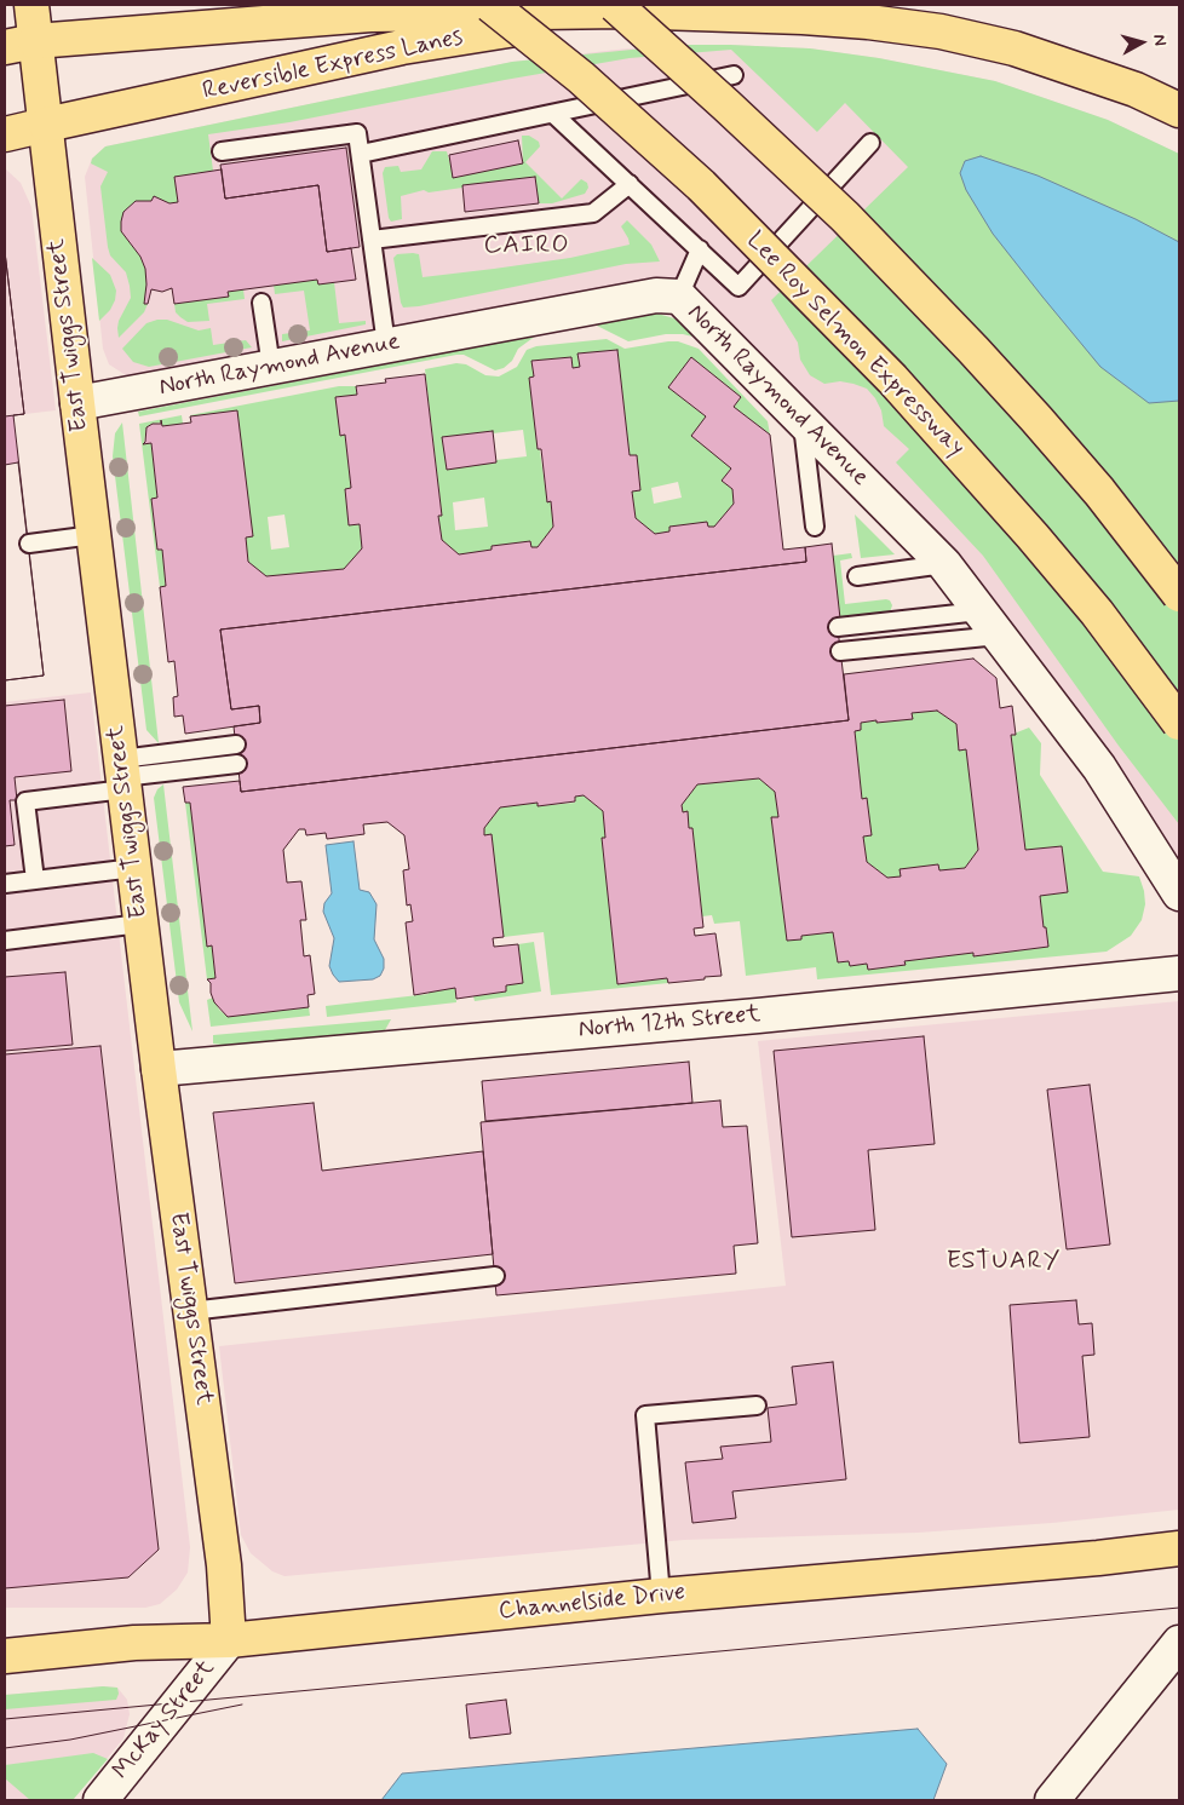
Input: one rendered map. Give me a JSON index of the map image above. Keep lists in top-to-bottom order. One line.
{"streets":{"main road":["Reversible Express Lanes","East Twiggs Street","Lee Roy Selmon Expressway","Channelside Drive"],"street":["North Raymond Avenue","North 12th Street","McKay Street"]},"crossings":[["Reversible Express Lanes","East Twiggs Street"],["East Twiggs Street","North Raymond Avenue"],["East Twiggs Street","North 12th Street"],["East Twiggs Street","Channelside Drive"],["East Twiggs Street","McKay Street"],["Channelside Drive","McKay Street"]],"districts":["CAIRO","ESTUARY"],"north":"right"}
